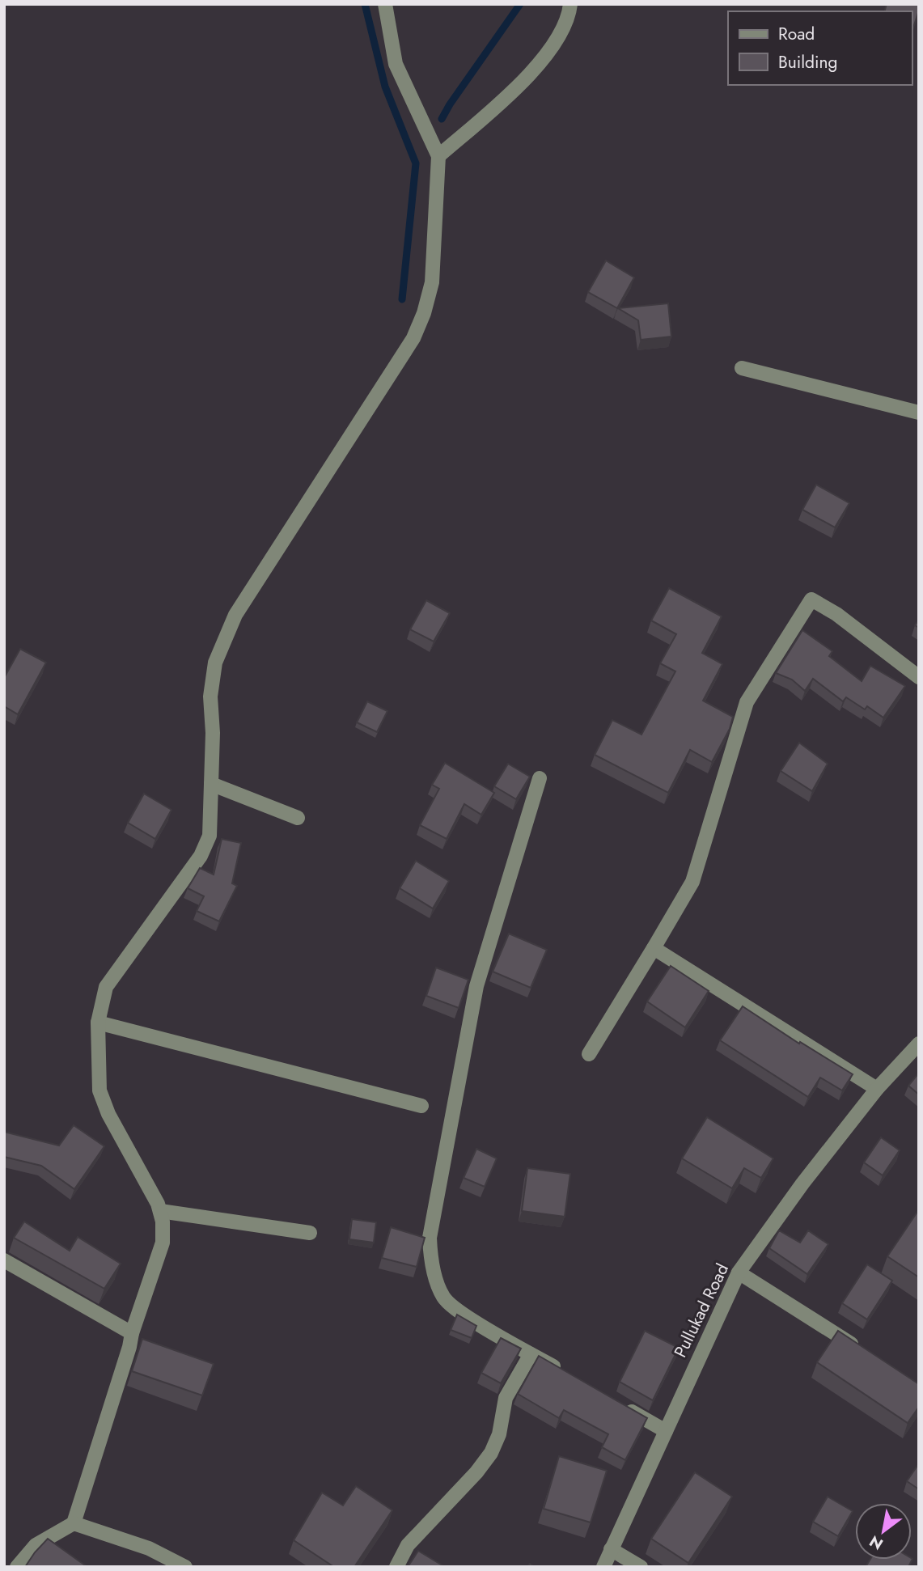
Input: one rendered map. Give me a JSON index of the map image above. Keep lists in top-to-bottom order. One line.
{"streets":{"street":["Pullukad Road"]},"legend":["Road","Building"],"north":"bottom left"}
